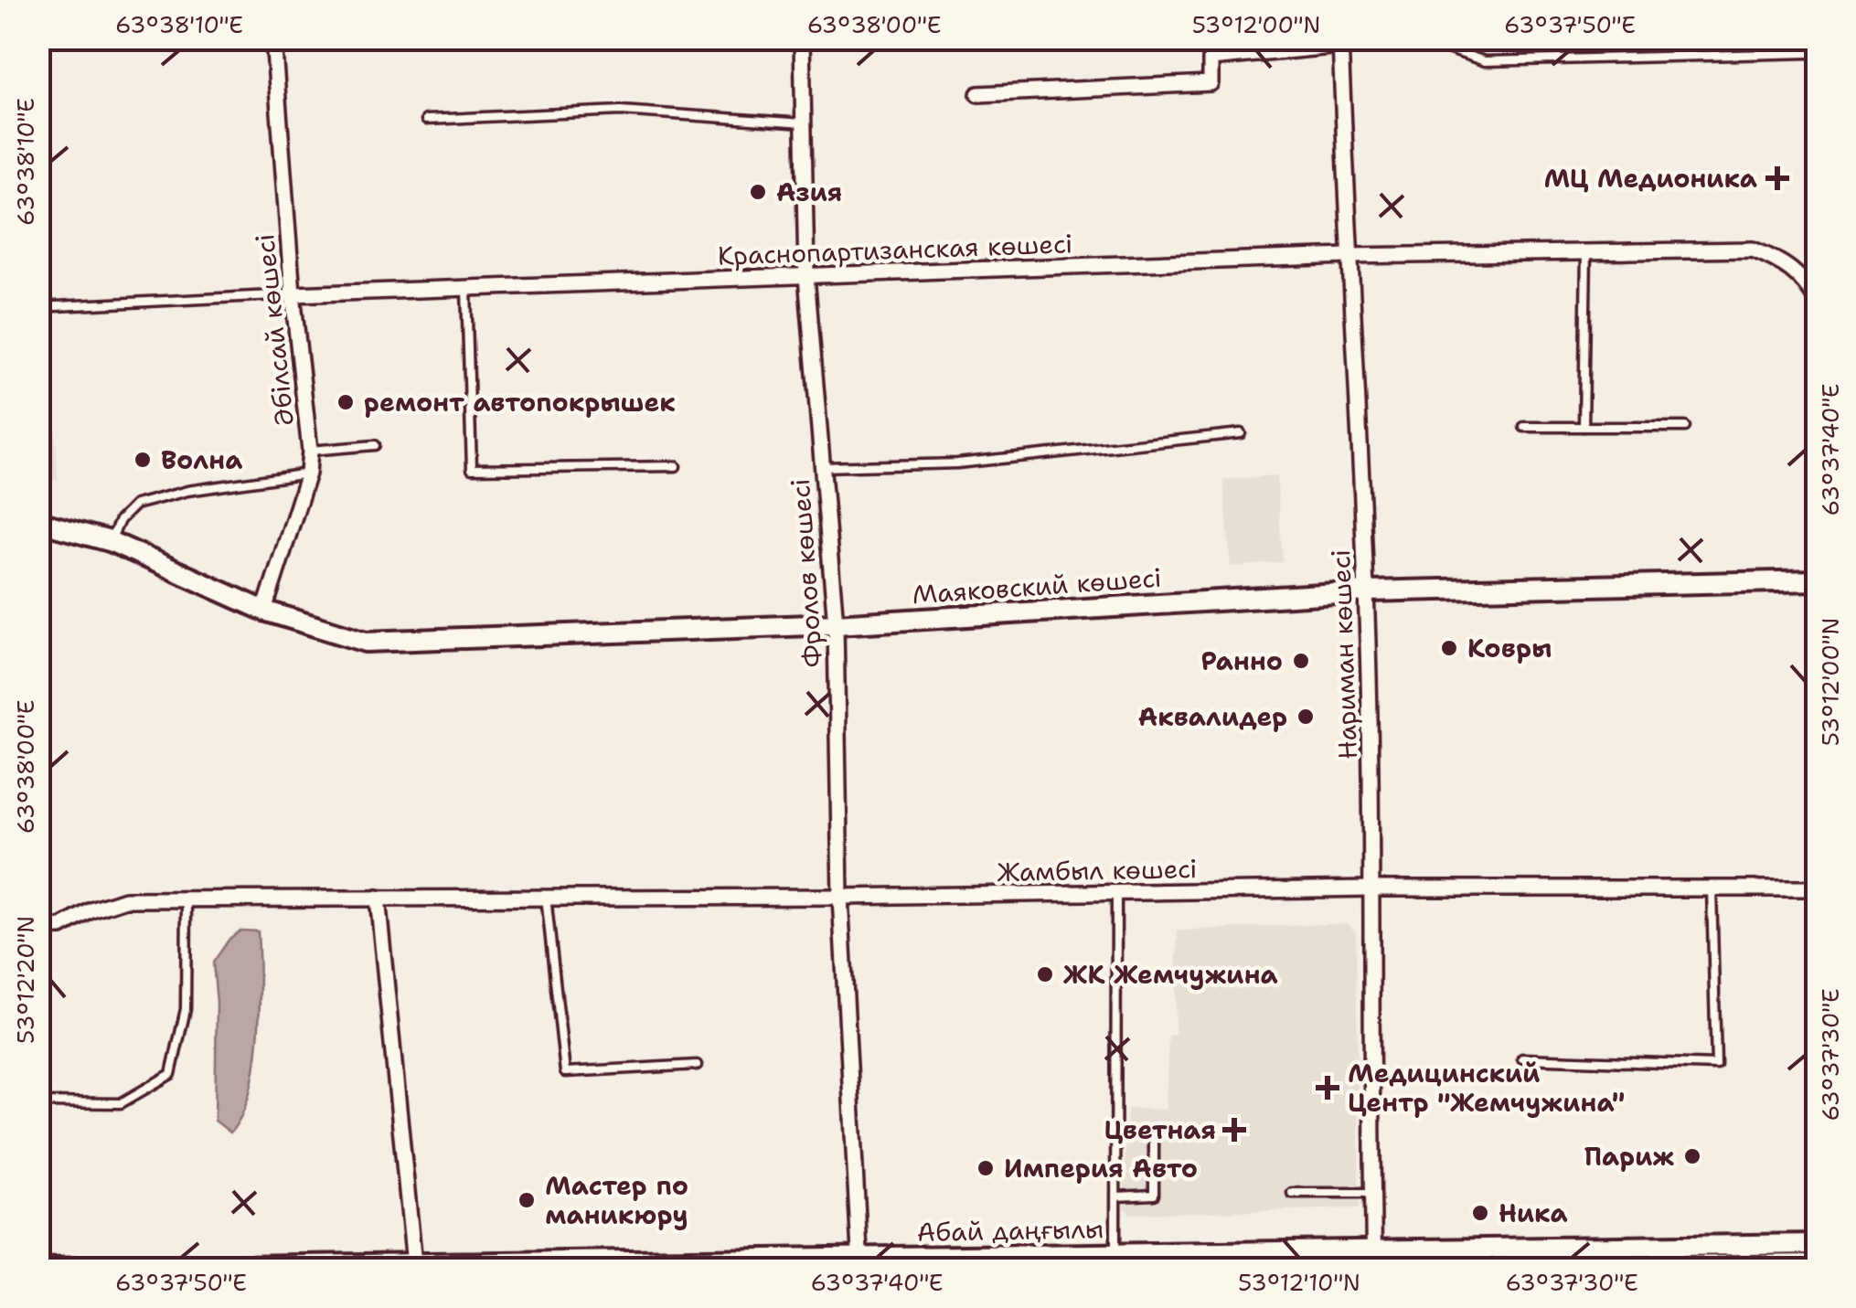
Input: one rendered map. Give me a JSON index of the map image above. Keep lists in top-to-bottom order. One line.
{"streets":{"main road":["Маяковский көшесі","Абай даңғылы"],"street":["Краснопартизанская көшесі","Әбілсай көшесі","Фролов көшесі","Нариман көшесі","Жамбыл көшесі"]},"crossings":[["Краснопартизанская көшесі","Әбілсай көшесі"],["Краснопартизанская көшесі","Фролов көшесі"],["Краснопартизанская көшесі","Нариман көшесі"],["Әбілсай көшесі","Маяковский көшесі"],["Фролов көшесі","Маяковский көшесі"],["Фролов көшесі","Жамбыл көшесі"],["Фролов көшесі","Абай даңғылы"],["Маяковский көшесі","Нариман көшесі"],["Нариман көшесі","Жамбыл көшесі"],["Нариман көшесі","Абай даңғылы"]],"places":{"health":["МЦ Медионика","Медицинский Центр \"Жемчужина\"","Цветная"],"other":["Азия","ремонт автопокрышек","Волна","Ковры","Ранно","Аквалидер","ЖК Жемчужина","Париж","Империя Авто","Мастер по маникюру","Ника"]},"coordinates":["63°38'10\"E","63°38'00\"E","53°12'00\"N","63°37'50\"E","63°37'40\"E","53°12'20\"N","63°37'30\"E","53°12'10\"N"]}
